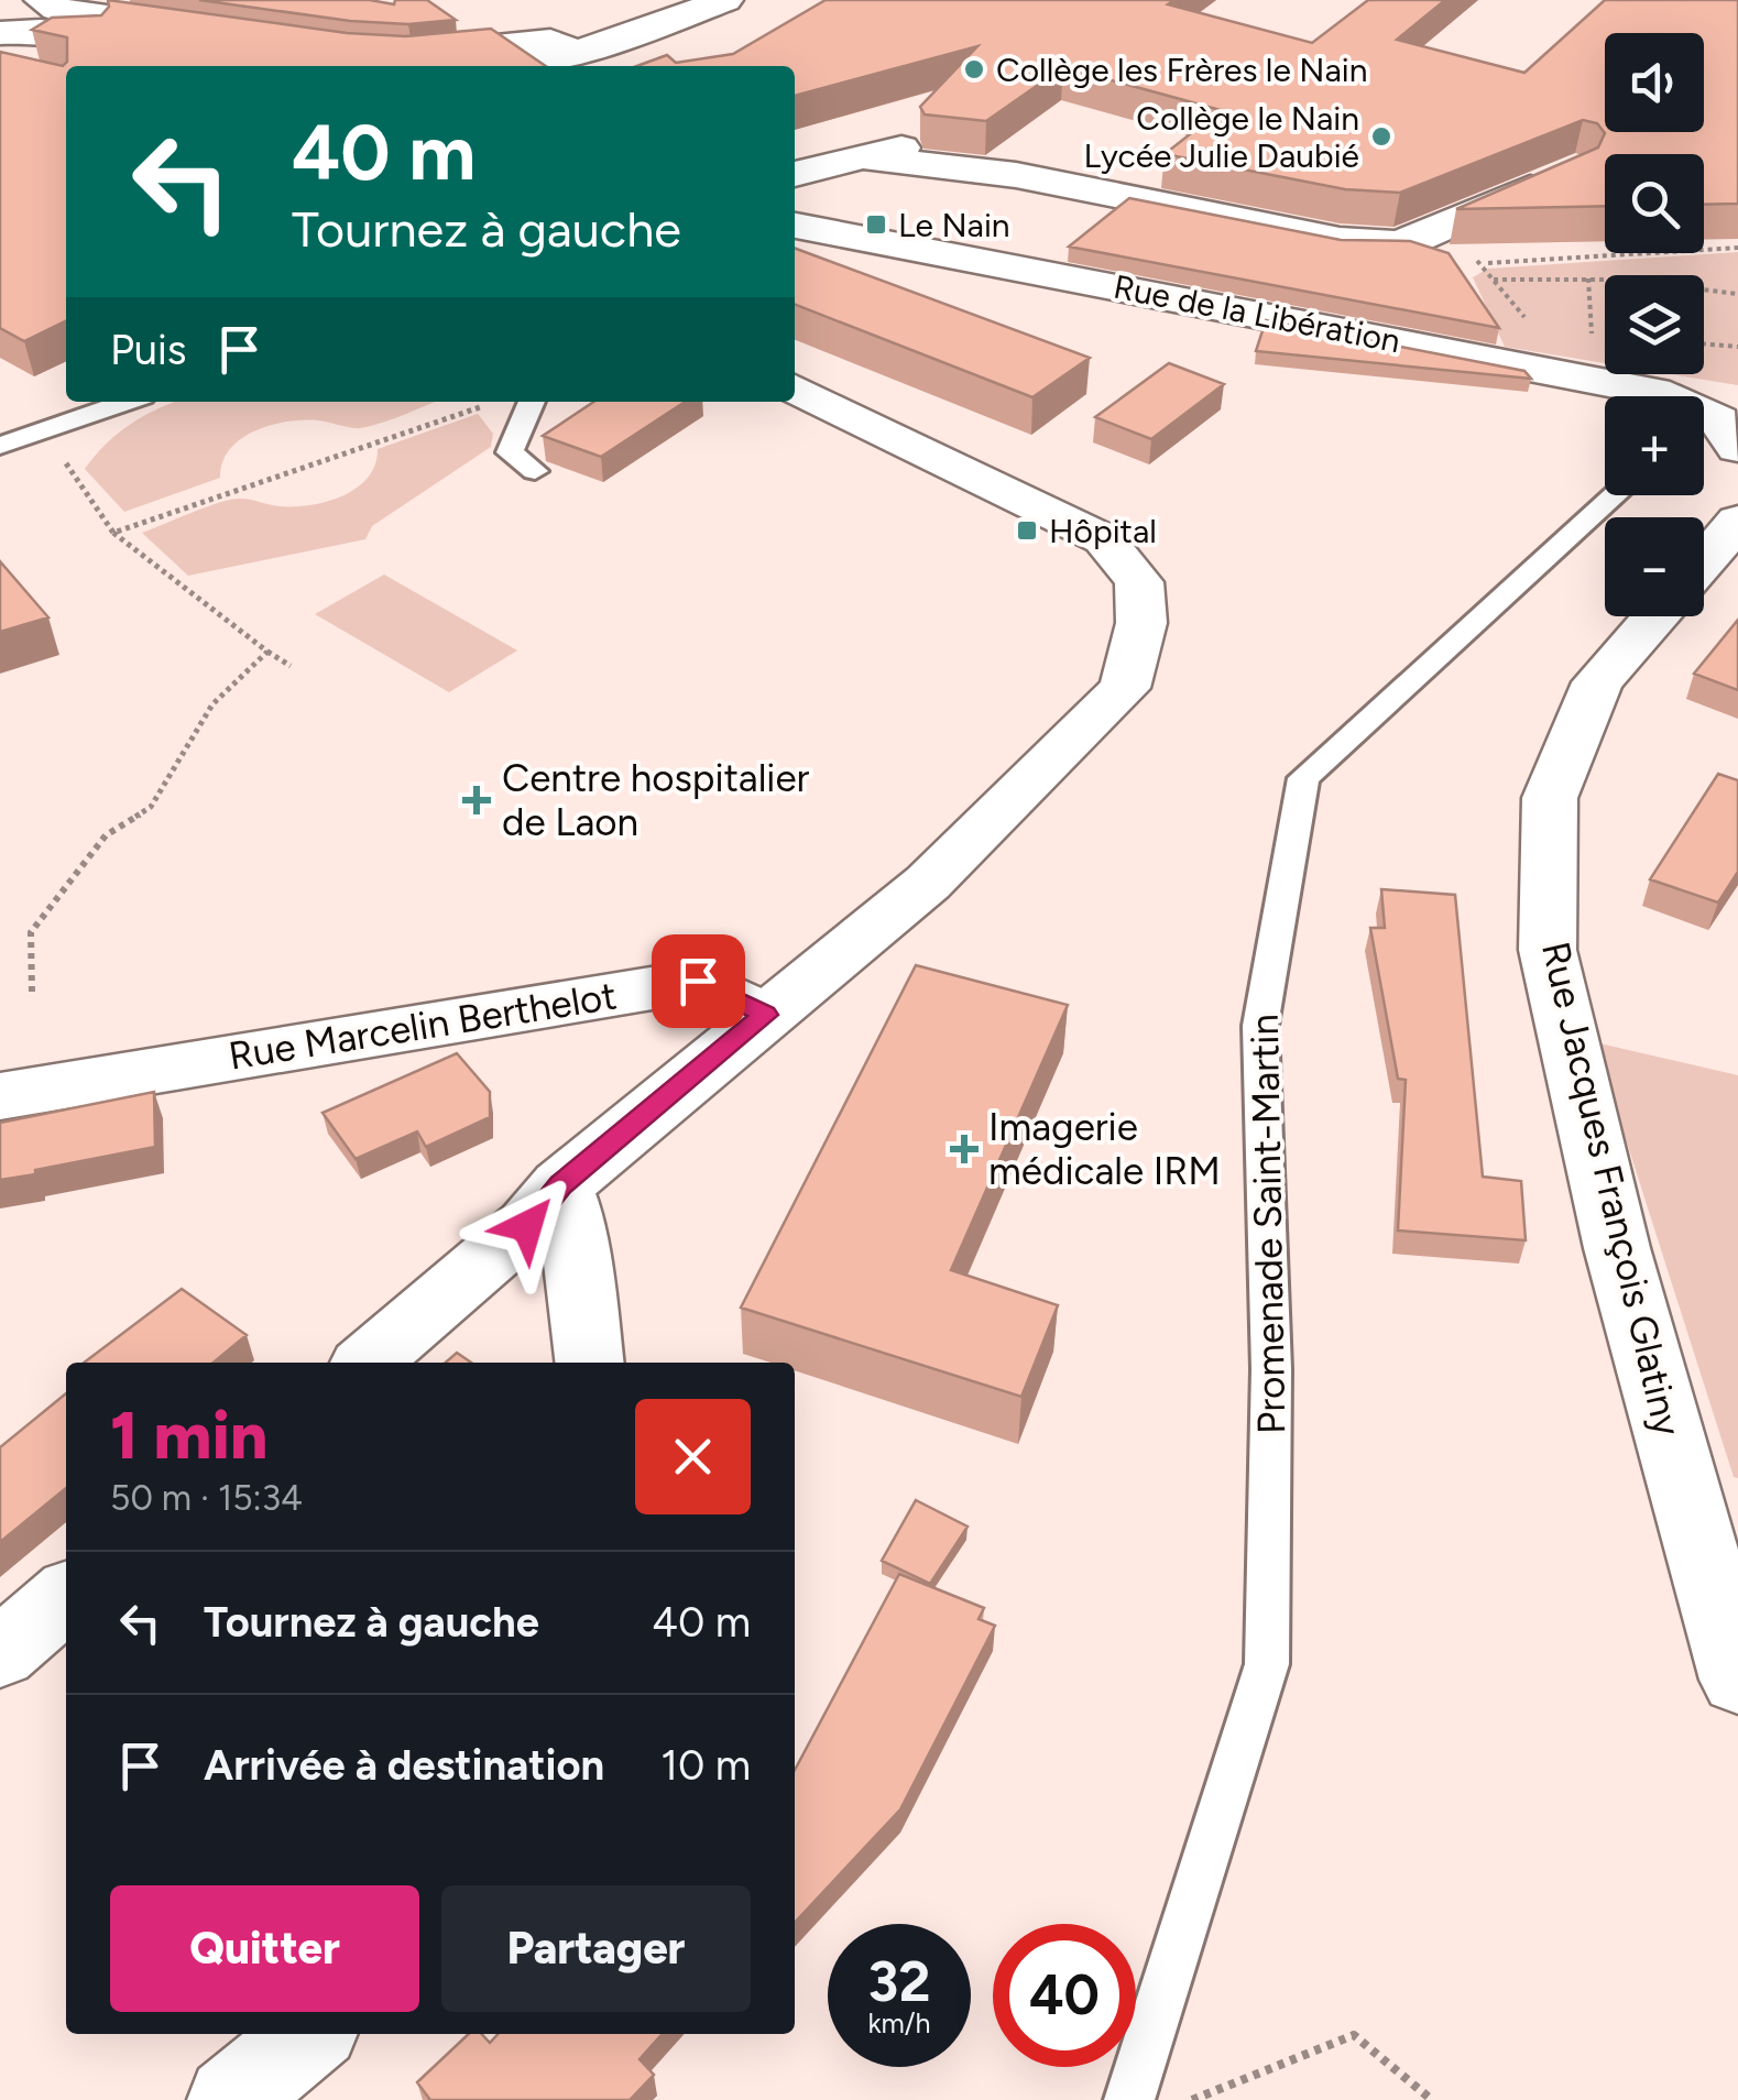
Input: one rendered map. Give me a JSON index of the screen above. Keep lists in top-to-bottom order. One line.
{"streets":{"street":["Rue de la Libération","Rue Marcelin Berthelot","Rue Jacques François Glatiny"],"lane":["Promenade Saint-Martin"]},"places":{"other":["Collège les Frères le Nain","Collège le Nain Lycée Julie Daubié"],"transit":["Le Nain","Hôpital"],"health":["Centre hospitalier de Laon","Imagerie médicale IRM"]},"page":{"map_buttons":["+","−"],"turn":["40 m","Tournez à gauche"],"then":"Puis","heading":["1 min","50 m · 15:34"],"list":[{"name":"Tournez à gauche","value":"40 m"},{"name":"Arrivée à destination","value":"10 m"}],"buttons":["Quitter","Partager"],"speed":"32 km/h","limit":"40"}}
